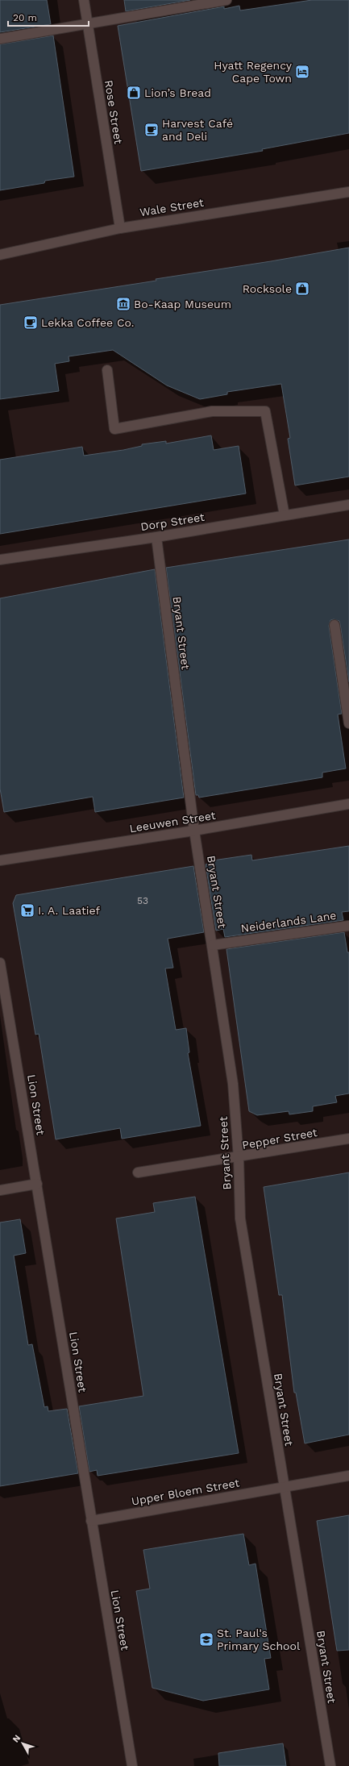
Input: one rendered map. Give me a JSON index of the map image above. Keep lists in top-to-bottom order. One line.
{"streets":{"street":["Rose Street","Wale Street","Dorp Street","Bryant Street","Leeuwen Street","Neiderlands Lane","Lion Street","Pepper Street","Upper Bloem Street"]},"crossings":[["Rose Street","Wale Street"],["Dorp Street","Bryant Street"],["Bryant Street","Leeuwen Street"],["Bryant Street","Neiderlands Lane"],["Bryant Street","Pepper Street"],["Bryant Street","Upper Bloem Street"],["Lion Street","Upper Bloem Street"]],"places":{"hotel":["Hyatt Regency Cape Town"],"shop":["Lion’s Bread","Rocksole"],"cafe":["Harvest Café and Deli","Lekka Coffee Co."],"museum":["Bo-Kaap Museum"],"supermarket":["I. A. Laatief"],"school or university":["St. Paul's Primary School"]},"house_numbers":["53"],"scale_bar":"20 m","north":"top left"}
